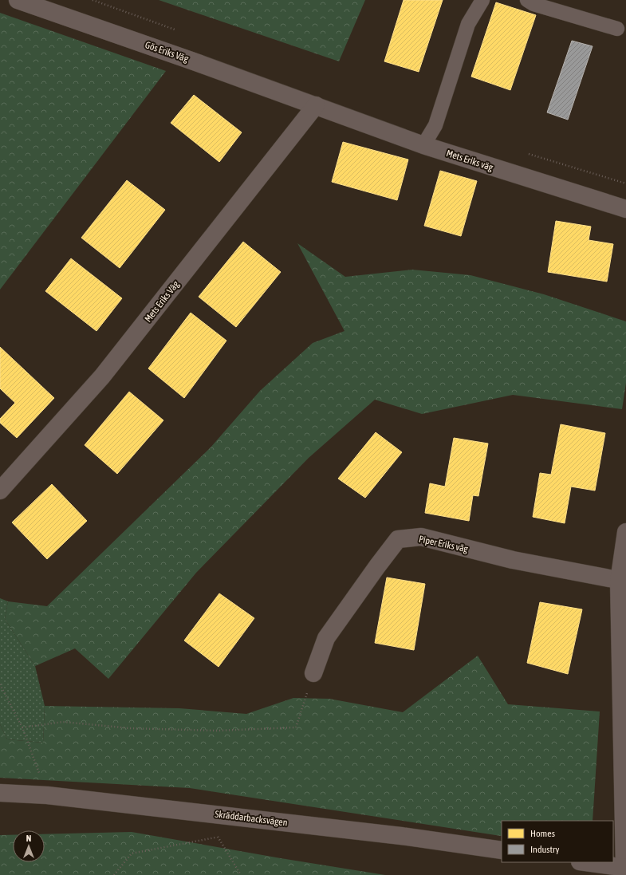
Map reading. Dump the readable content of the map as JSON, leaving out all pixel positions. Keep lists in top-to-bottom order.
{
  "streets": {
    "street": [
      "Gös Eriks Väg",
      "Mets Eriks väg",
      "Mets Eriks Väg",
      "Piper Eriks väg",
      "Skräddarbacksvägen"
    ]
  },
  "crossings": [
    ["Gös Eriks Väg", "Mets Eriks väg"],
    ["Gös Eriks Väg", "Mets Eriks Väg"],
    ["Mets Eriks väg", "Mets Eriks Väg"]
  ],
  "legend": ["Homes", "Industry"],
  "north": "top"
}
